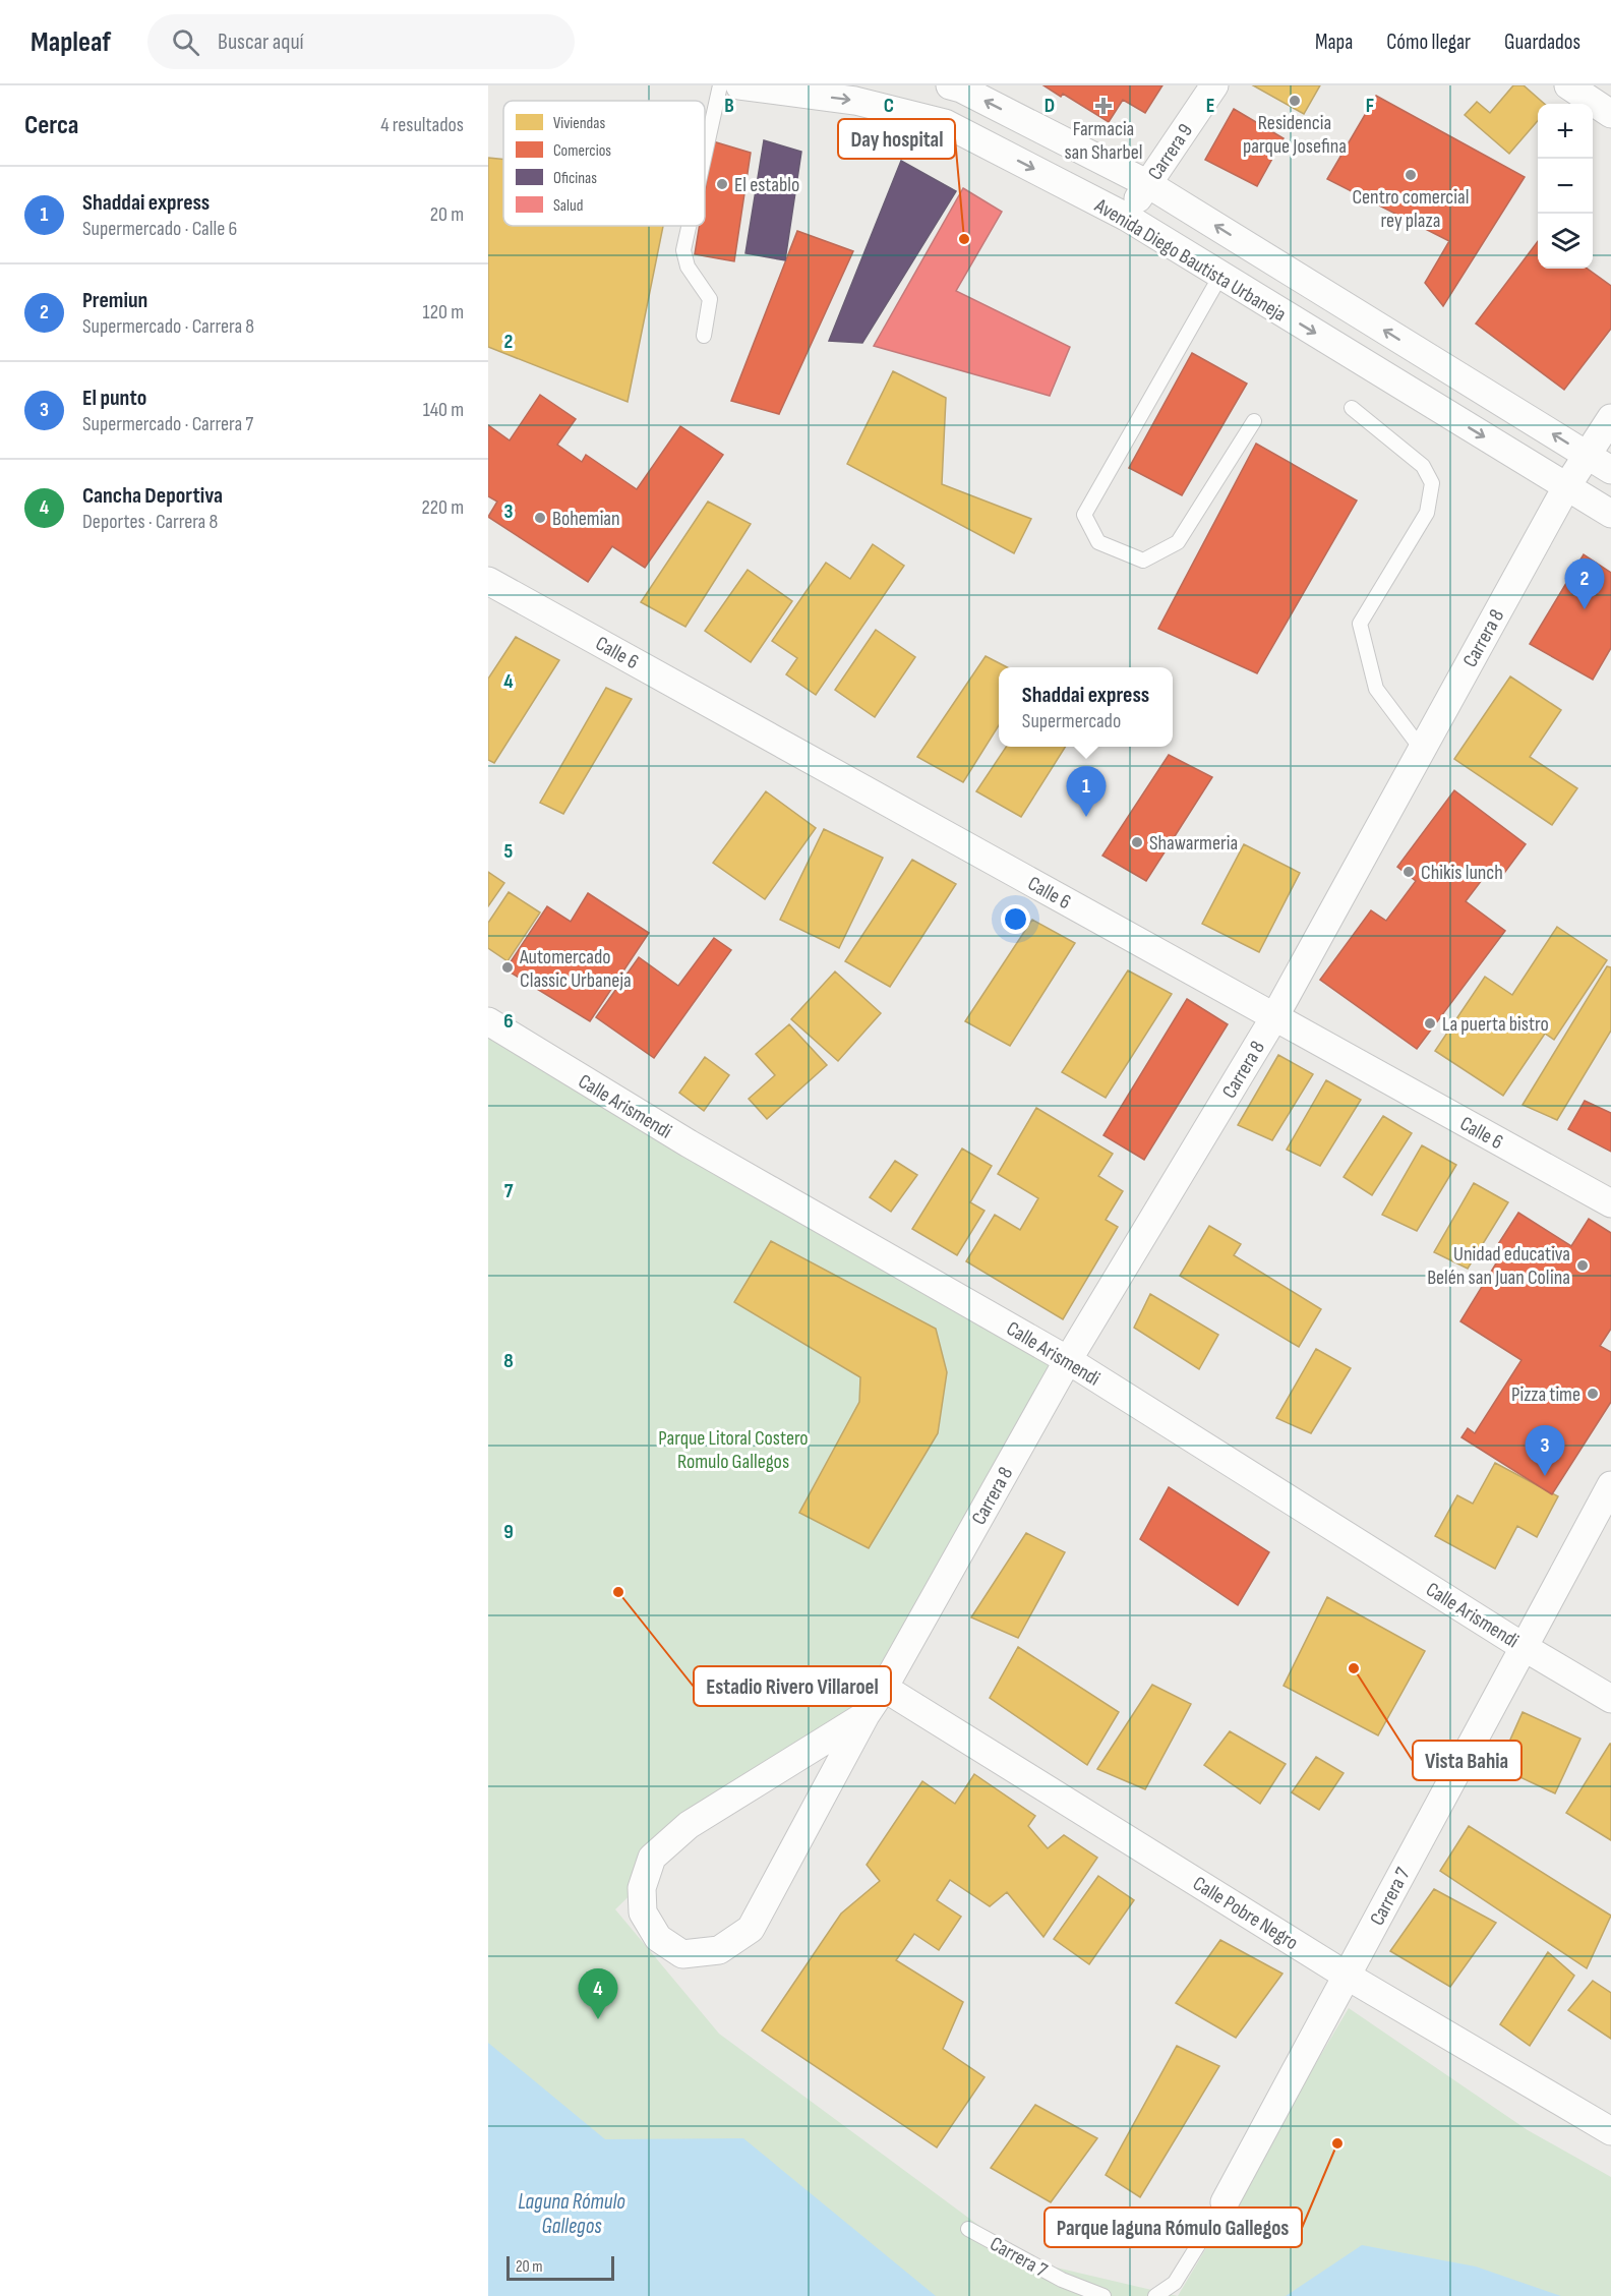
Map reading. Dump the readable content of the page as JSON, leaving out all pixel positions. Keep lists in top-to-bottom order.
{
  "streets": {
    "street": [
      "Carrera 9",
      "Avenida Diego Bautista Urbaneja",
      "Carrera 8",
      "Calle 6",
      "Calle Arismendi",
      "Carrera 7",
      "Calle Pobre Negro"
    ]
  },
  "crossings": [
    ["Carrera 9", "Avenida Diego Bautista Urbaneja"],
    ["Avenida Diego Bautista Urbaneja", "Carrera 8"],
    ["Carrera 8", "Calle 6"],
    ["Carrera 8", "Calle Arismendi"],
    ["Carrera 8", "Calle Pobre Negro"],
    ["Calle Arismendi", "Carrera 7"],
    ["Carrera 7", "Calle Pobre Negro"]
  ],
  "water": ["Laguna Rómulo Gallegos"],
  "parks": ["Parque Litoral Costero Romulo Gallegos"],
  "places": {
    "other": [
      "Residencia parque Josefina",
      "Centro comercial rey plaza",
      "El establo",
      "Day hospital",
      "Bohemian",
      "Shawarmeria",
      "Chikis lunch",
      "Automercado Classic Urbaneja",
      "La puerta bistro",
      "Unidad educativa Belén san Juan Colina",
      "Pizza time",
      "Estadio Rivero Villaroel",
      "Vista Bahia",
      "Parque laguna Rómulo Gallegos"
    ],
    "health": ["Farmacia san Sharbel"]
  },
  "legend": [
    "Viviendas",
    "Comercios",
    "Oficinas",
    "Salud"
  ],
  "scale_bar": "20 m",
  "page": {
    "header": "Mapleaf",
    "search": "Buscar aquí",
    "nav": ["Mapa", "Cómo llegar", "Guardados"],
    "heading": ["Cerca", "4 resultados"],
    "map_buttons": ["+", "−"],
    "list": [
      {
        "mark": "1",
        "name": "Shaddai express",
        "note": "Supermercado · Calle 6",
        "value": "20 m"
      },
      {
        "mark": "2",
        "name": "Premiun",
        "note": "Supermercado · Carrera 8",
        "value": "120 m"
      },
      {
        "mark": "3",
        "name": "El punto",
        "note": "Supermercado · Carrera 7",
        "value": "140 m"
      },
      {
        "mark": "4",
        "name": "Cancha Deportiva",
        "note": "Deportes · Carrera 8",
        "value": "220 m"
      }
    ],
    "pins": [
      "2",
      "1",
      "3",
      "4"
    ],
    "popup": ["Shaddai express", "Supermercado"],
    "scale": "20 m"
  },
  "grid": {
    "columns": [
      "B",
      "C",
      "D",
      "E",
      "F"
    ],
    "rows": [
      "2",
      "3",
      "4",
      "5",
      "6",
      "7",
      "8",
      "9"
    ]
  }
}
